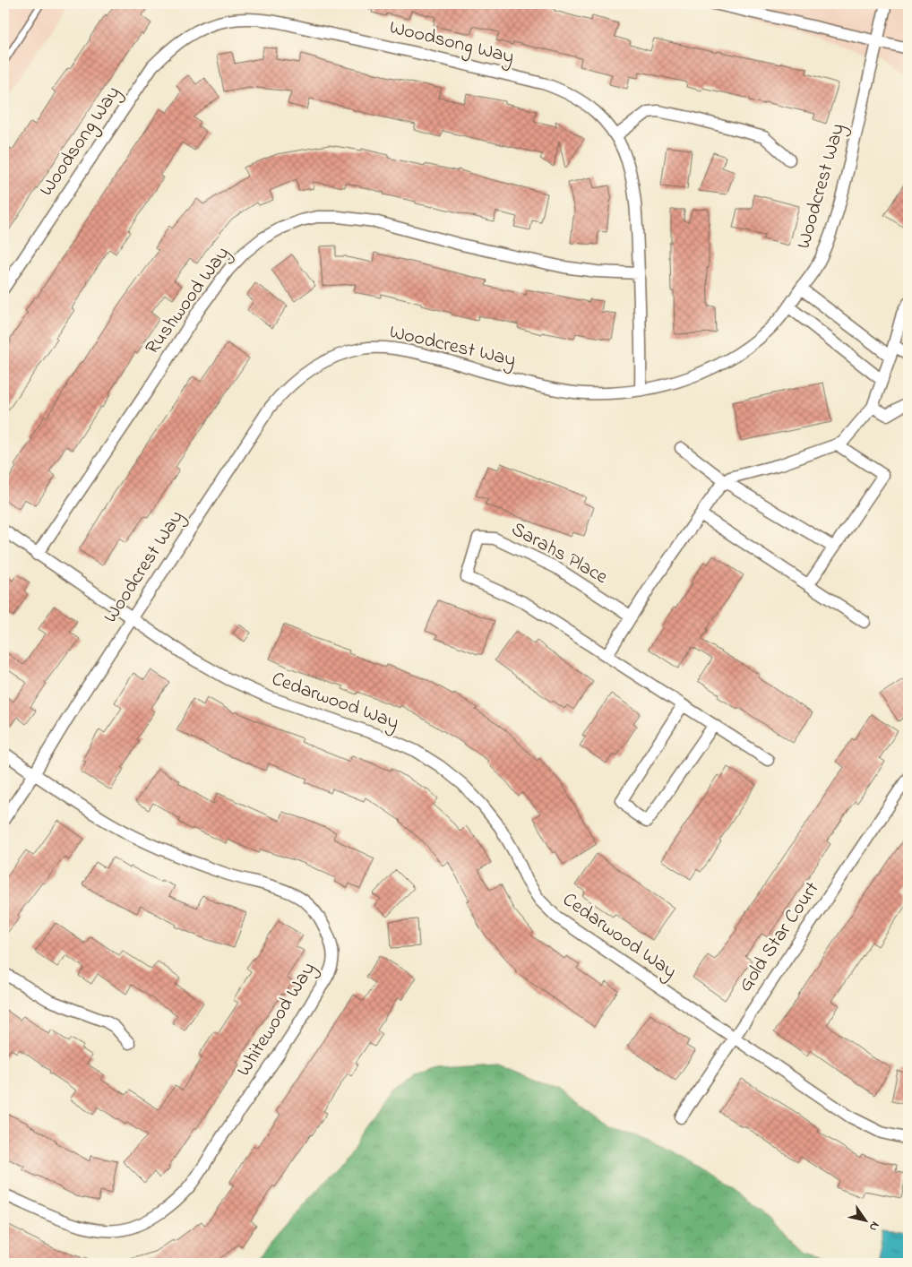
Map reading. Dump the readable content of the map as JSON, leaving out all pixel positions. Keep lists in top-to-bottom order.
{
  "streets": {
    "street": [
      "Woodsong Way",
      "Woodcrest Way",
      "Rushwood Way",
      "Sarahs Place",
      "Cedarwood Way",
      "Gold Star Court",
      "Whitewood Way"
    ]
  },
  "crossings": [
    ["Woodsong Way", "Woodcrest Way"],
    ["Woodsong Way", "Rushwood Way"],
    ["Woodcrest Way", "Cedarwood Way"],
    ["Woodcrest Way", "Whitewood Way"],
    ["Cedarwood Way", "Gold Star Court"]
  ],
  "north": "bottom right"
}
